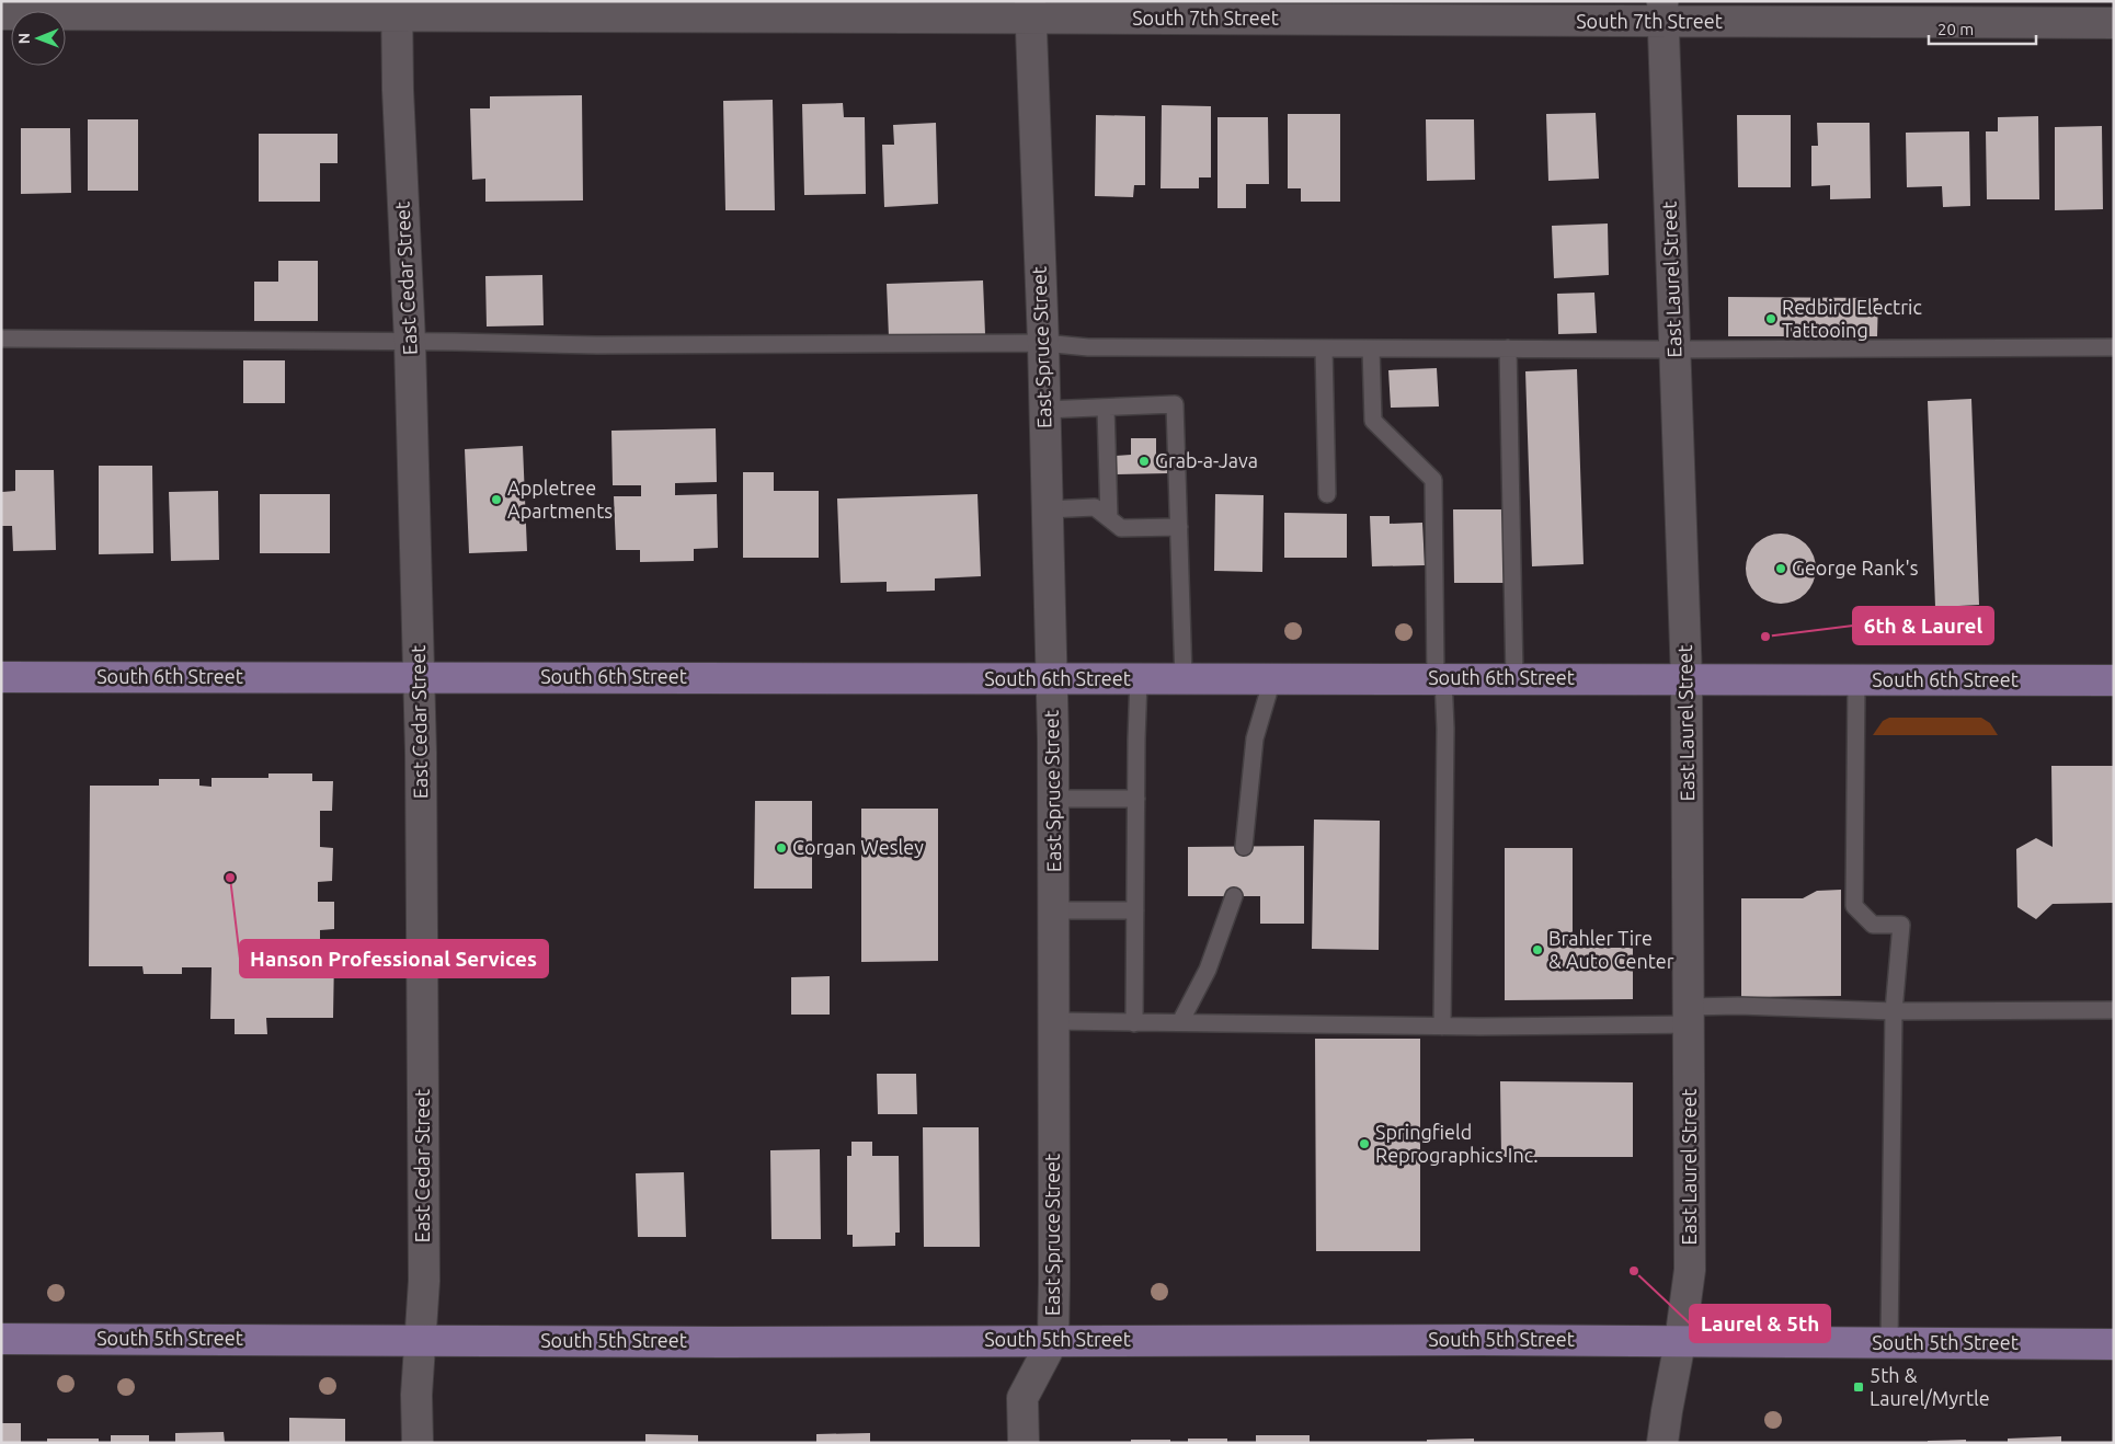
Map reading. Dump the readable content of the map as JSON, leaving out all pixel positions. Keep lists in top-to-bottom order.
{
  "streets": {
    "main road": ["South 6th Street", "South 5th Street"],
    "street": [
      "South 7th Street",
      "East Cedar Street",
      "East Laurel Street",
      "East Spruce Street"
    ]
  },
  "crossings": [
    ["South 7th Street", "East Cedar Street"],
    ["South 7th Street", "East Laurel Street"],
    ["South 7th Street", "East Spruce Street"],
    ["East Cedar Street", "South 6th Street"],
    ["East Cedar Street", "South 5th Street"],
    ["East Laurel Street", "South 6th Street"],
    ["East Laurel Street", "South 5th Street"],
    ["East Spruce Street", "South 6th Street"],
    ["East Spruce Street", "South 5th Street"]
  ],
  "places": {
    "other": [
      "Redbird Electric Tattooing",
      "Grab-a-Java",
      "Appletree Apartments",
      "George Rank's",
      "6th & Laurel",
      "Corgan Wesley",
      "Hanson Professional Services",
      "Brahler Tire & Auto Center",
      "Springfield Reprographics Inc.",
      "Laurel & 5th"
    ],
    "transit": ["5th & Laurel/Myrtle"]
  },
  "scale_bar": "20 m",
  "north": "left"
}
